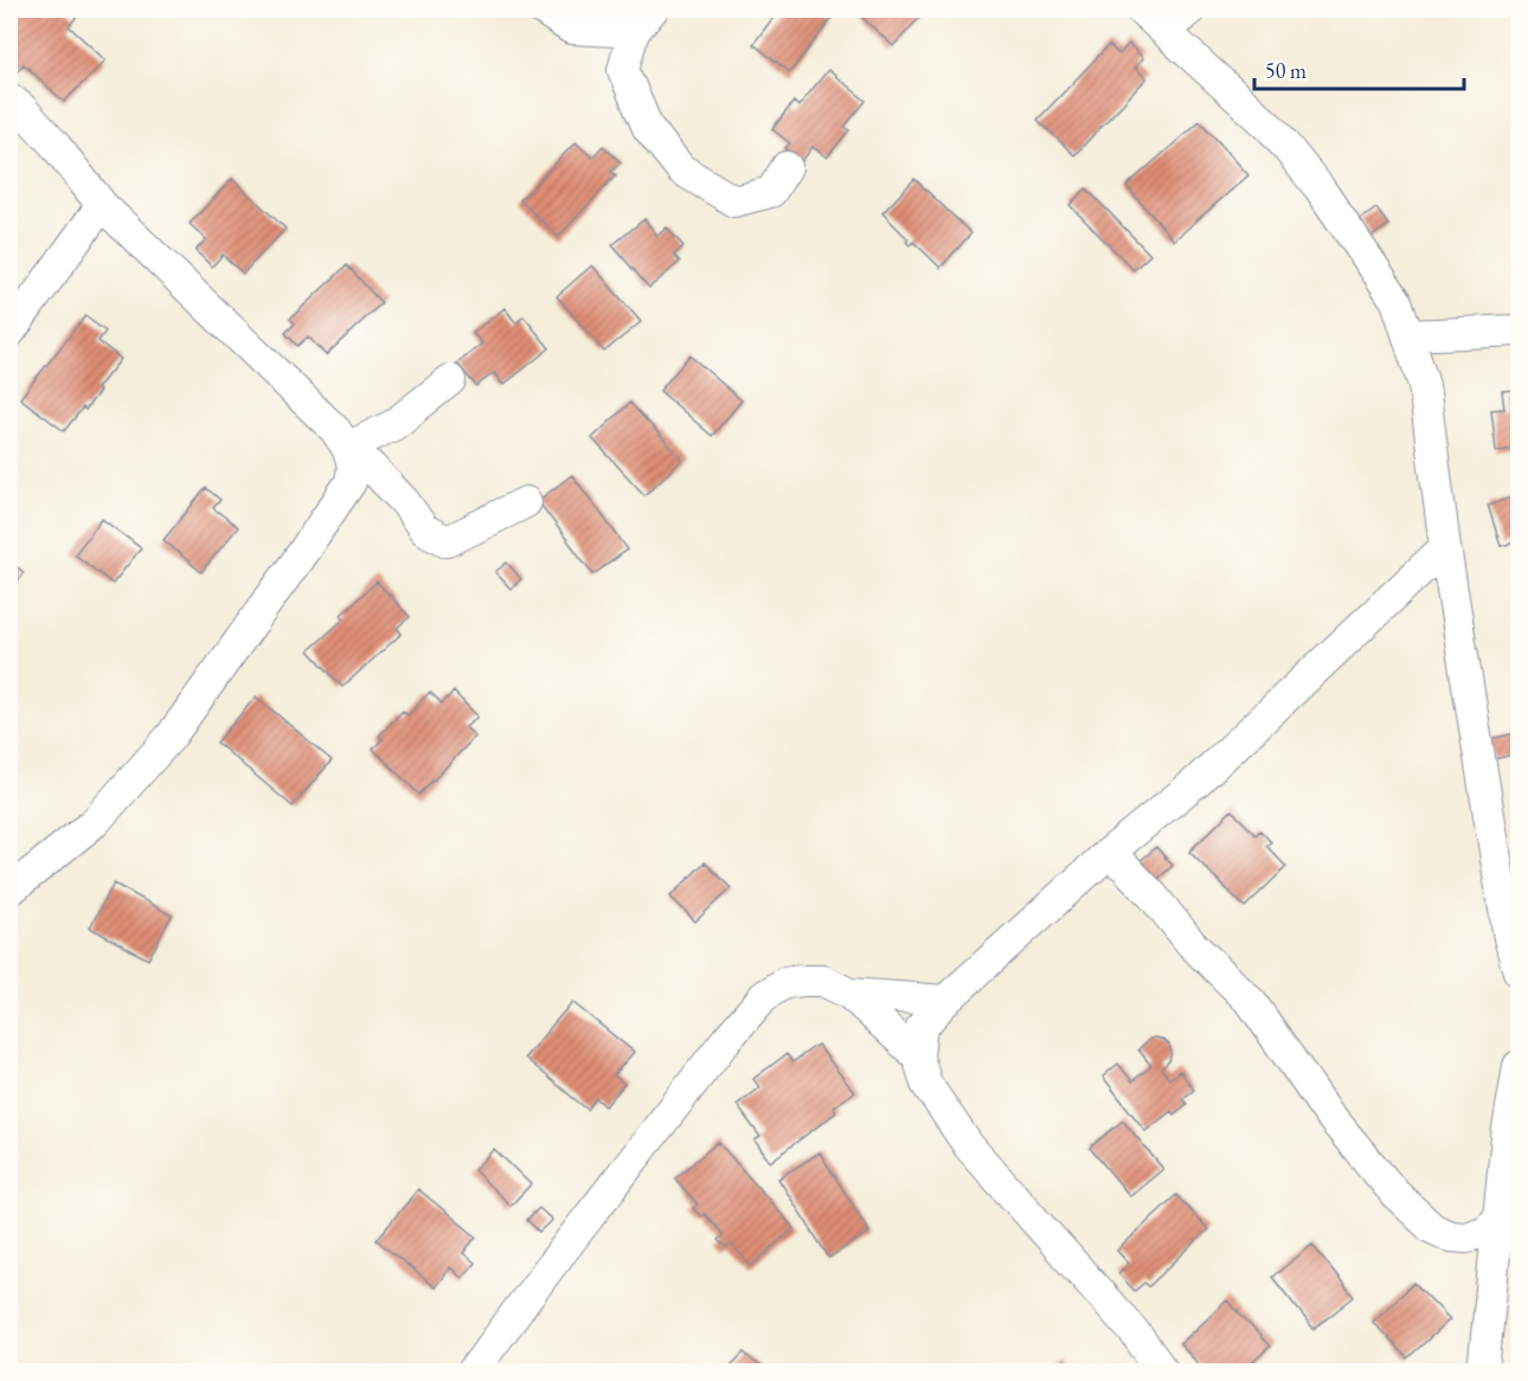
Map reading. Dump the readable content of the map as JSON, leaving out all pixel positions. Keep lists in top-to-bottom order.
{
  "scale_bar": "50 m"
}
